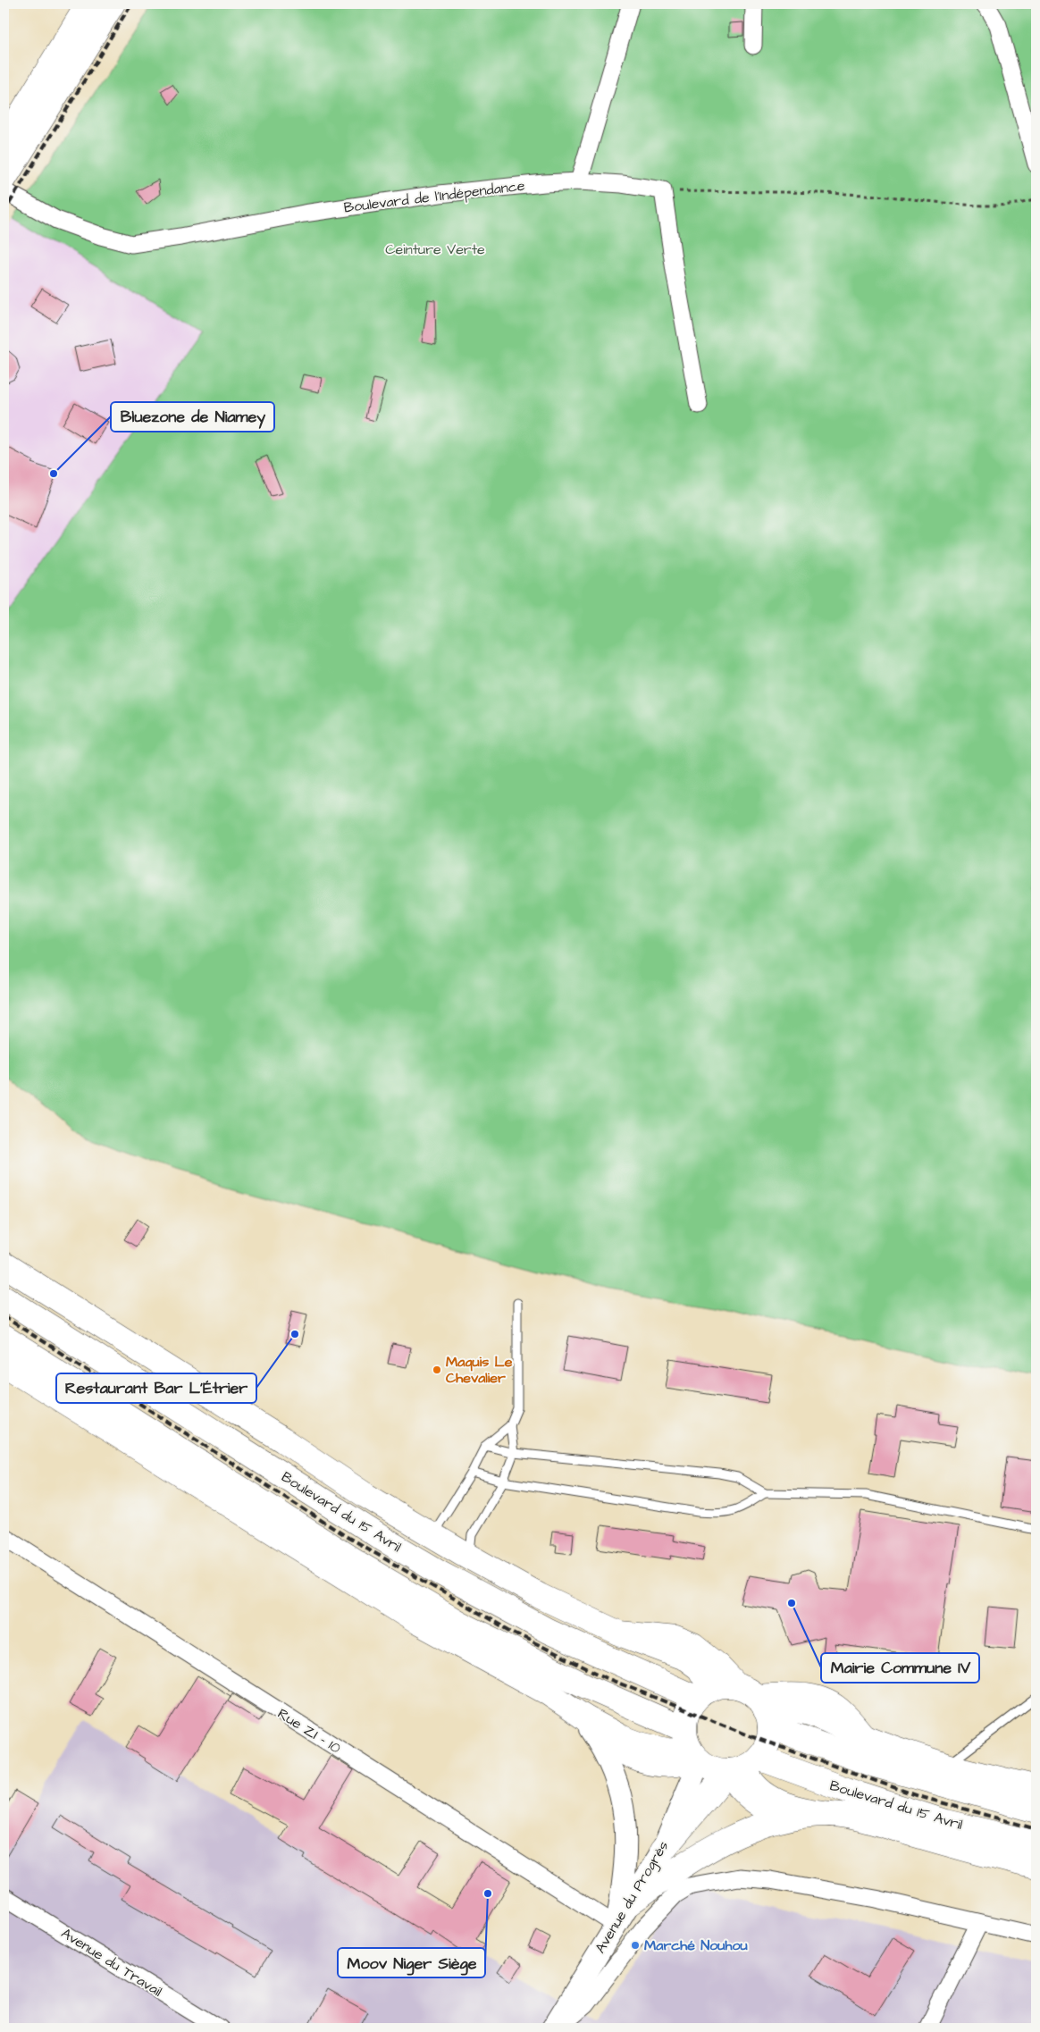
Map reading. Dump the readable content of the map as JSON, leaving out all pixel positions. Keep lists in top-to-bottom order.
{
  "streets": {
    "main road": ["Boulevard du 15 Avril"],
    "street": [
      "Boulevard de l'Indépendance",
      "Rue ZI - 10",
      "Avenue du Progrès",
      "Avenue du Travail"
    ]
  },
  "crossings": [
    ["Boulevard du 15 Avril", "Avenue du Progrès"],
    ["Rue ZI - 10", "Avenue du Progrès"]
  ],
  "parks": ["Ceinture Verte"],
  "places": [
    "Bluezone de Niamey",
    "Restaurant Bar L’Étrier",
    "Maquis Le Chevalier",
    "Mairie Commune IV",
    "Moov Niger Siège",
    "Marché Nouhou"
  ]
}
